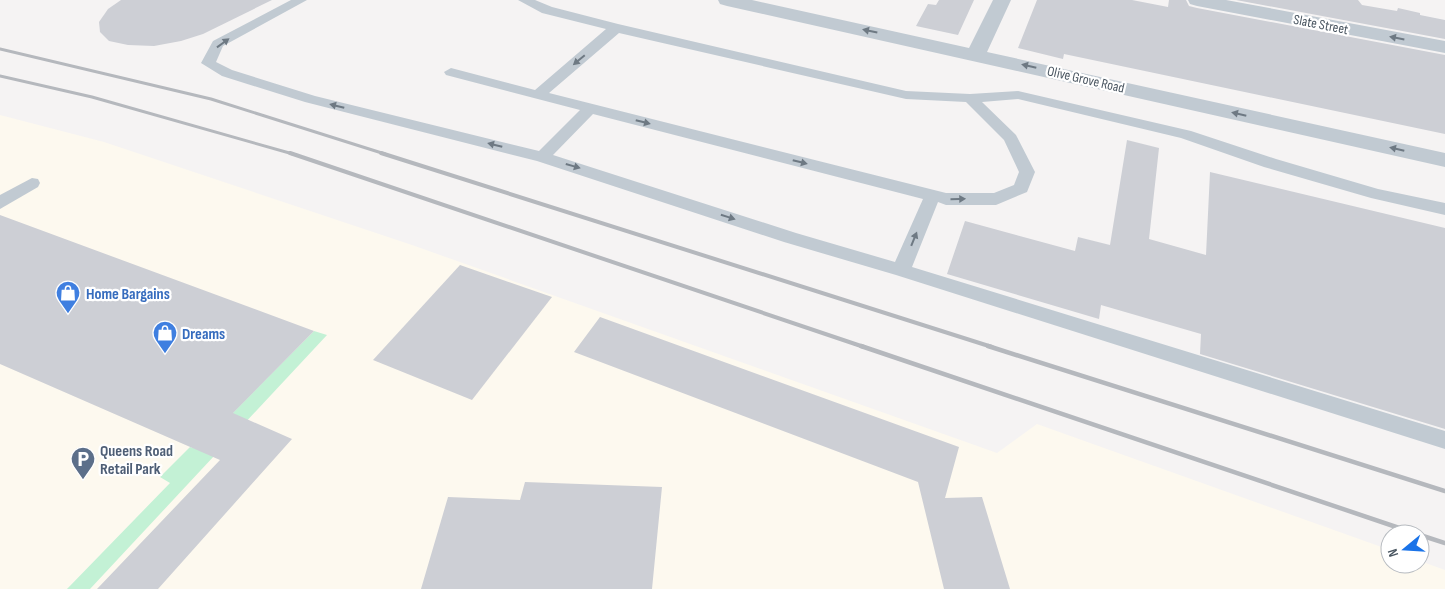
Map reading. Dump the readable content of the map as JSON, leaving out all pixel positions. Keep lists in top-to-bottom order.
{
  "streets": {
    "street": ["Slate Street", "Olive Grove Road"]
  },
  "one_way": ["Slate Street", "Olive Grove Road"],
  "places": {
    "shop": ["Home Bargains", "Dreams"],
    "parking": ["Queens Road Retail Park"]
  },
  "north": "left"
}
